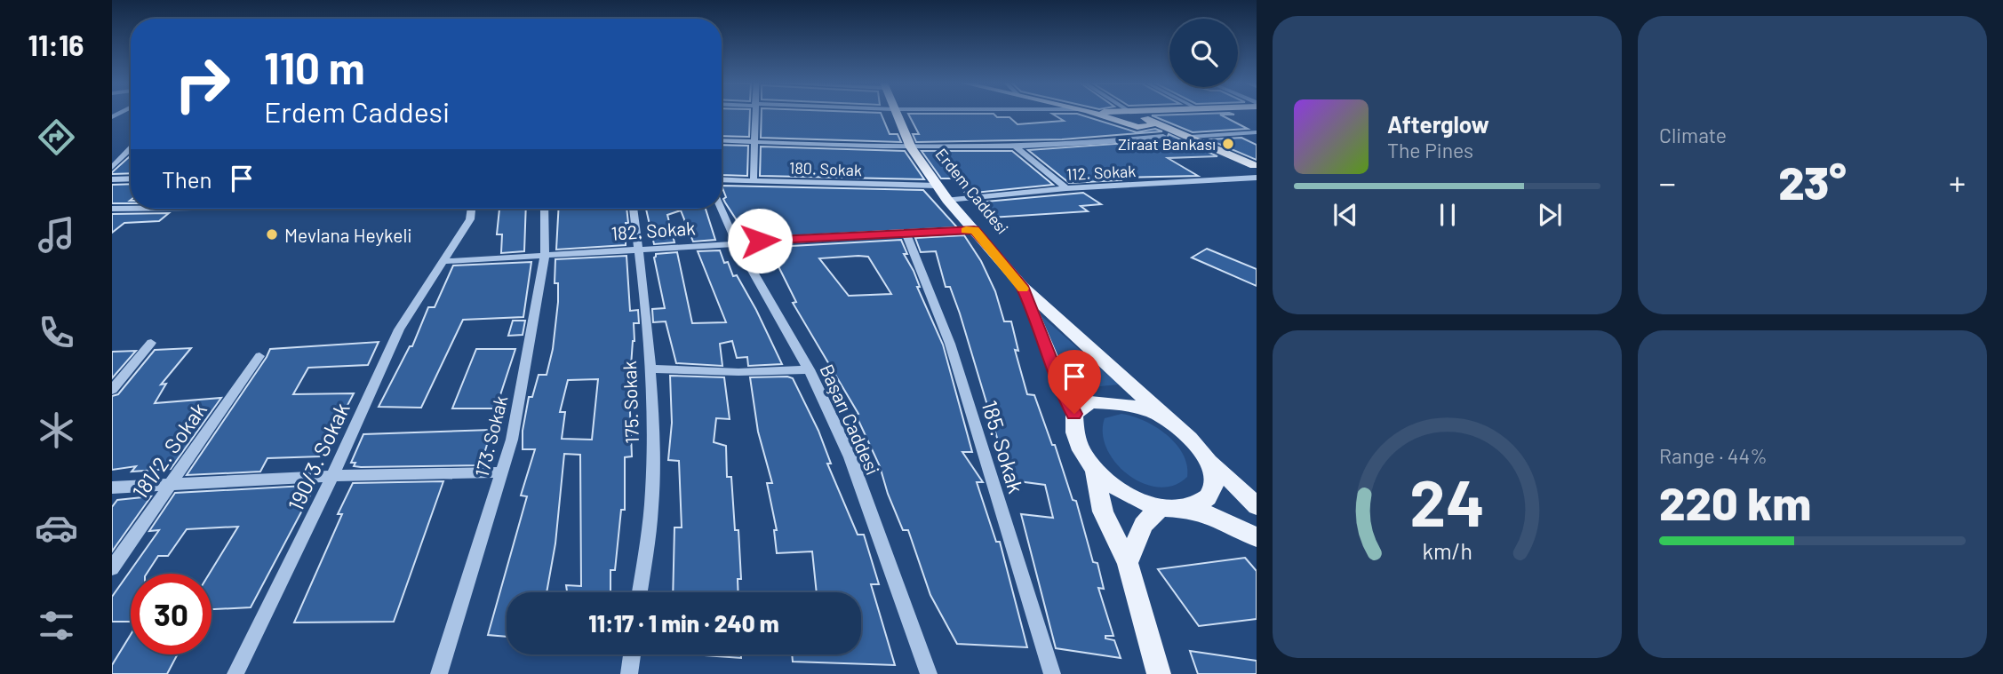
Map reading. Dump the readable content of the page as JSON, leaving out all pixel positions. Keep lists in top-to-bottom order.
{
  "streets": {
    "main road": ["Erdem Caddesi"],
    "street": [
      "180. Sokak",
      "112. Sokak",
      "182. Sokak",
      "175. Sokak",
      "Başarı Caddesi",
      "173. Sokak",
      "185. Sokak",
      "181/2. Sokak",
      "190/3. Sokak"
    ]
  },
  "crossings": [
    ["180. Sokak", "Erdem Caddesi"],
    ["112. Sokak", "Erdem Caddesi"],
    ["Erdem Caddesi", "182. Sokak"],
    ["182. Sokak", "175. Sokak"],
    ["182. Sokak", "Başarı Caddesi"],
    ["182. Sokak", "173. Sokak"],
    ["182. Sokak", "185. Sokak"],
    ["182. Sokak", "190/3. Sokak"]
  ],
  "places": ["Ziraat Bankası", "Mevlana Heykeli"],
  "page": {
    "tabs": "11:16",
    "tile": [
      "Climate",
      ["Range · 44%", "220 km"]
    ],
    "turn": ["110 m", "Erdem Caddesi"],
    "song": ["Afterglow", "The Pines"],
    "then": "Then",
    "heat": ["−", "23°", "+"],
    "limit": "30",
    "trip": "11:17 · 1 min · 240 m",
    "gauge": ["24", "km/h"]
  }
}
